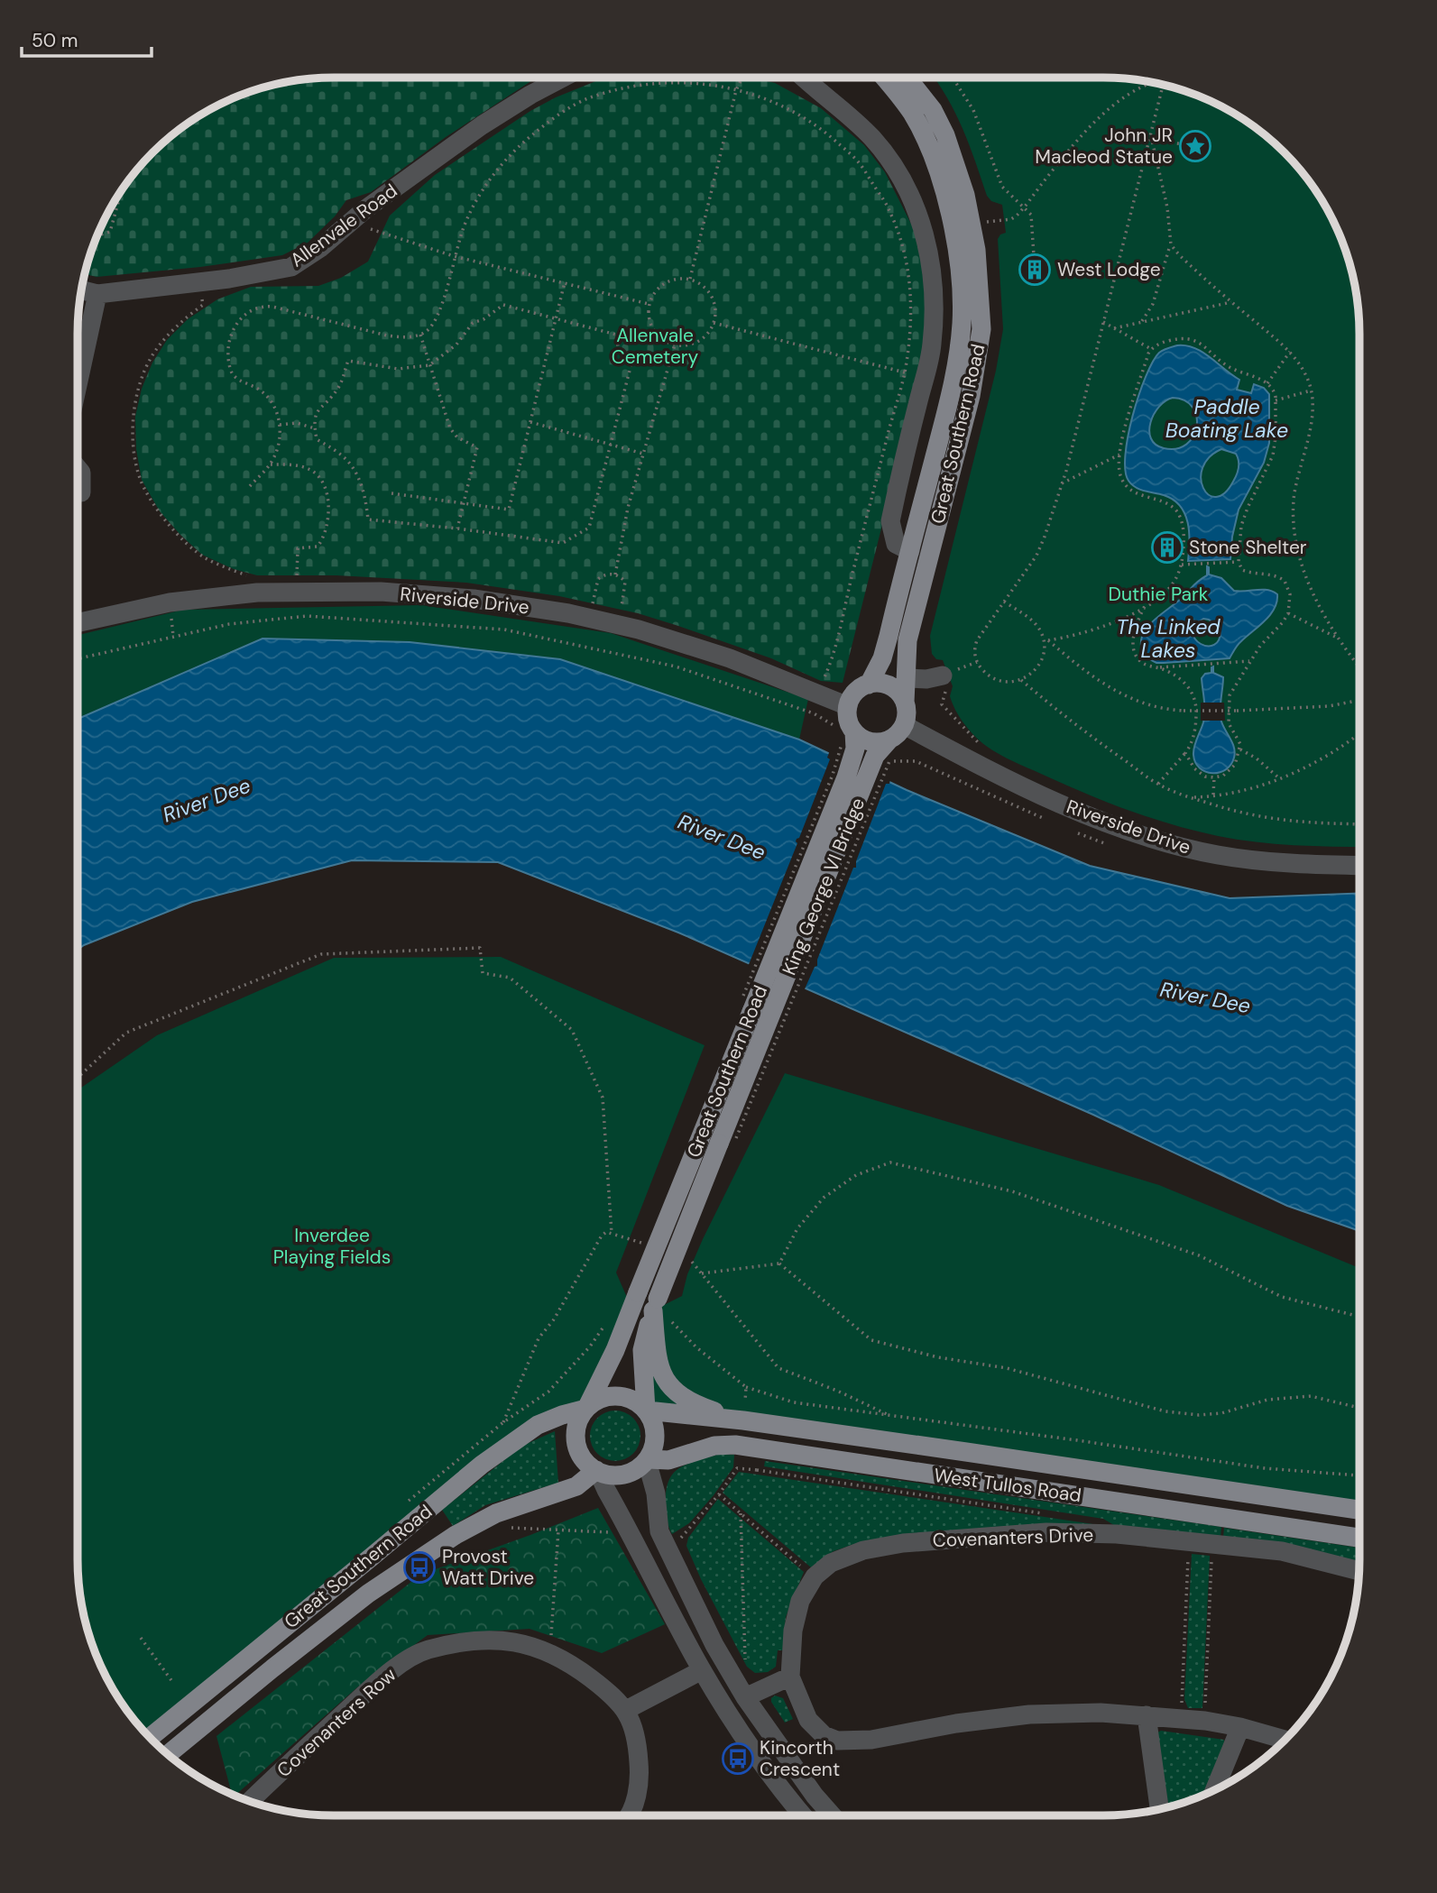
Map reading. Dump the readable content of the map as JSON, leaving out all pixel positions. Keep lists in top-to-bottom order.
{
  "streets": {
    "main road": ["Great Southern Road", "West Tullos Road"],
    "street": [
      "Allenvale Road",
      "Riverside Drive",
      "Covenanters Drive",
      "Covenanters Row"
    ],
    "path": ["King George VI Bridge"]
  },
  "crossings": [
    ["Great Southern Road", "Riverside Drive"],
    ["Great Southern Road", "King George VI Bridge"],
    ["Great Southern Road", "West Tullos Road"]
  ],
  "water": ["Paddle Boating Lake", "The Linked Lakes", "River Dee"],
  "parks": ["Allenvale Cemetery", "Duthie Park", "Inverdee Playing Fields"],
  "places": {
    "place": ["John JR Macleod Statue"],
    "building": ["West Lodge", "Stone Shelter"],
    "bus stop": ["Provost Watt Drive", "Kincorth Crescent"]
  },
  "scale_bar": "50 m"
}
